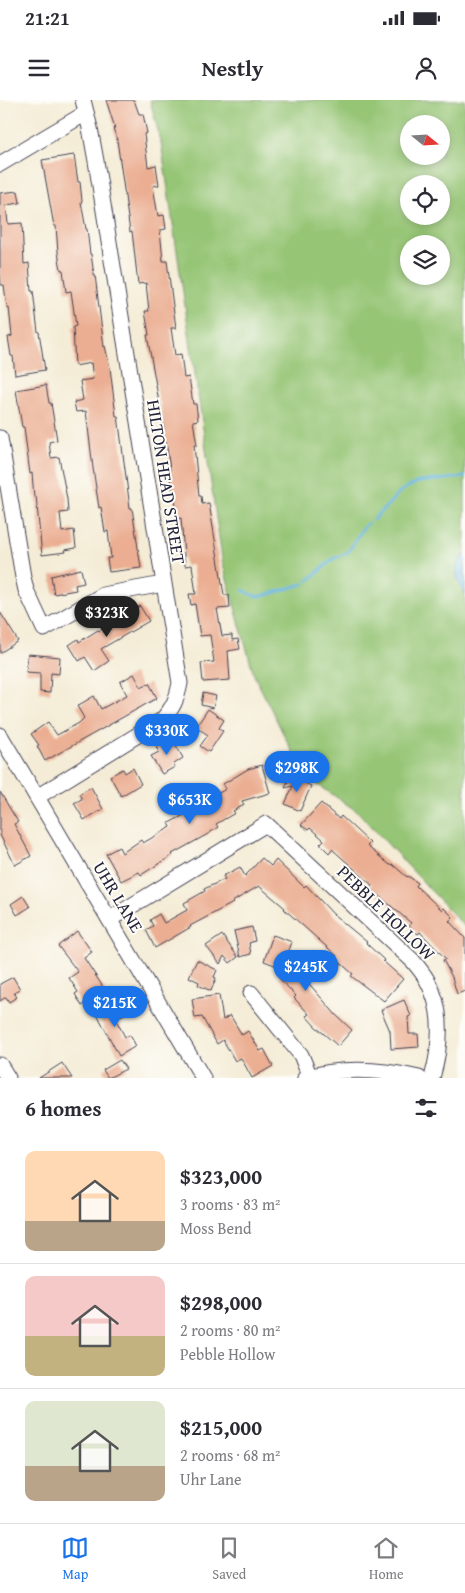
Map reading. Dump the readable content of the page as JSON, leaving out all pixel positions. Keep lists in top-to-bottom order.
{
  "streets": {
    "street": ["HILTON HEAD STREET", "UHR LANE", "PEBBLE HOLLOW"]
  },
  "crossings": [
    ["HILTON HEAD STREET", "UHR LANE"],
    ["UHR LANE", "PEBBLE HOLLOW"]
  ],
  "north": "right",
  "page": {
    "status": "21:21",
    "header": "Nestly",
    "price": [
      "$323K",
      "$330K",
      "$298K",
      "$653K",
      "$245K",
      "$215K"
    ],
    "heading": "6 homes",
    "list": [
      {
        "name": "$323,000",
        "note": "3 rooms · 83 m² · Moss Bend"
      },
      {
        "name": "$298,000",
        "note": "2 rooms · 80 m² · Pebble Hollow"
      },
      {
        "name": "$215,000",
        "note": "2 rooms · 68 m² · Uhr Lane"
      }
    ],
    "tabs": ["Map", "Saved", "Home"]
  }
}
